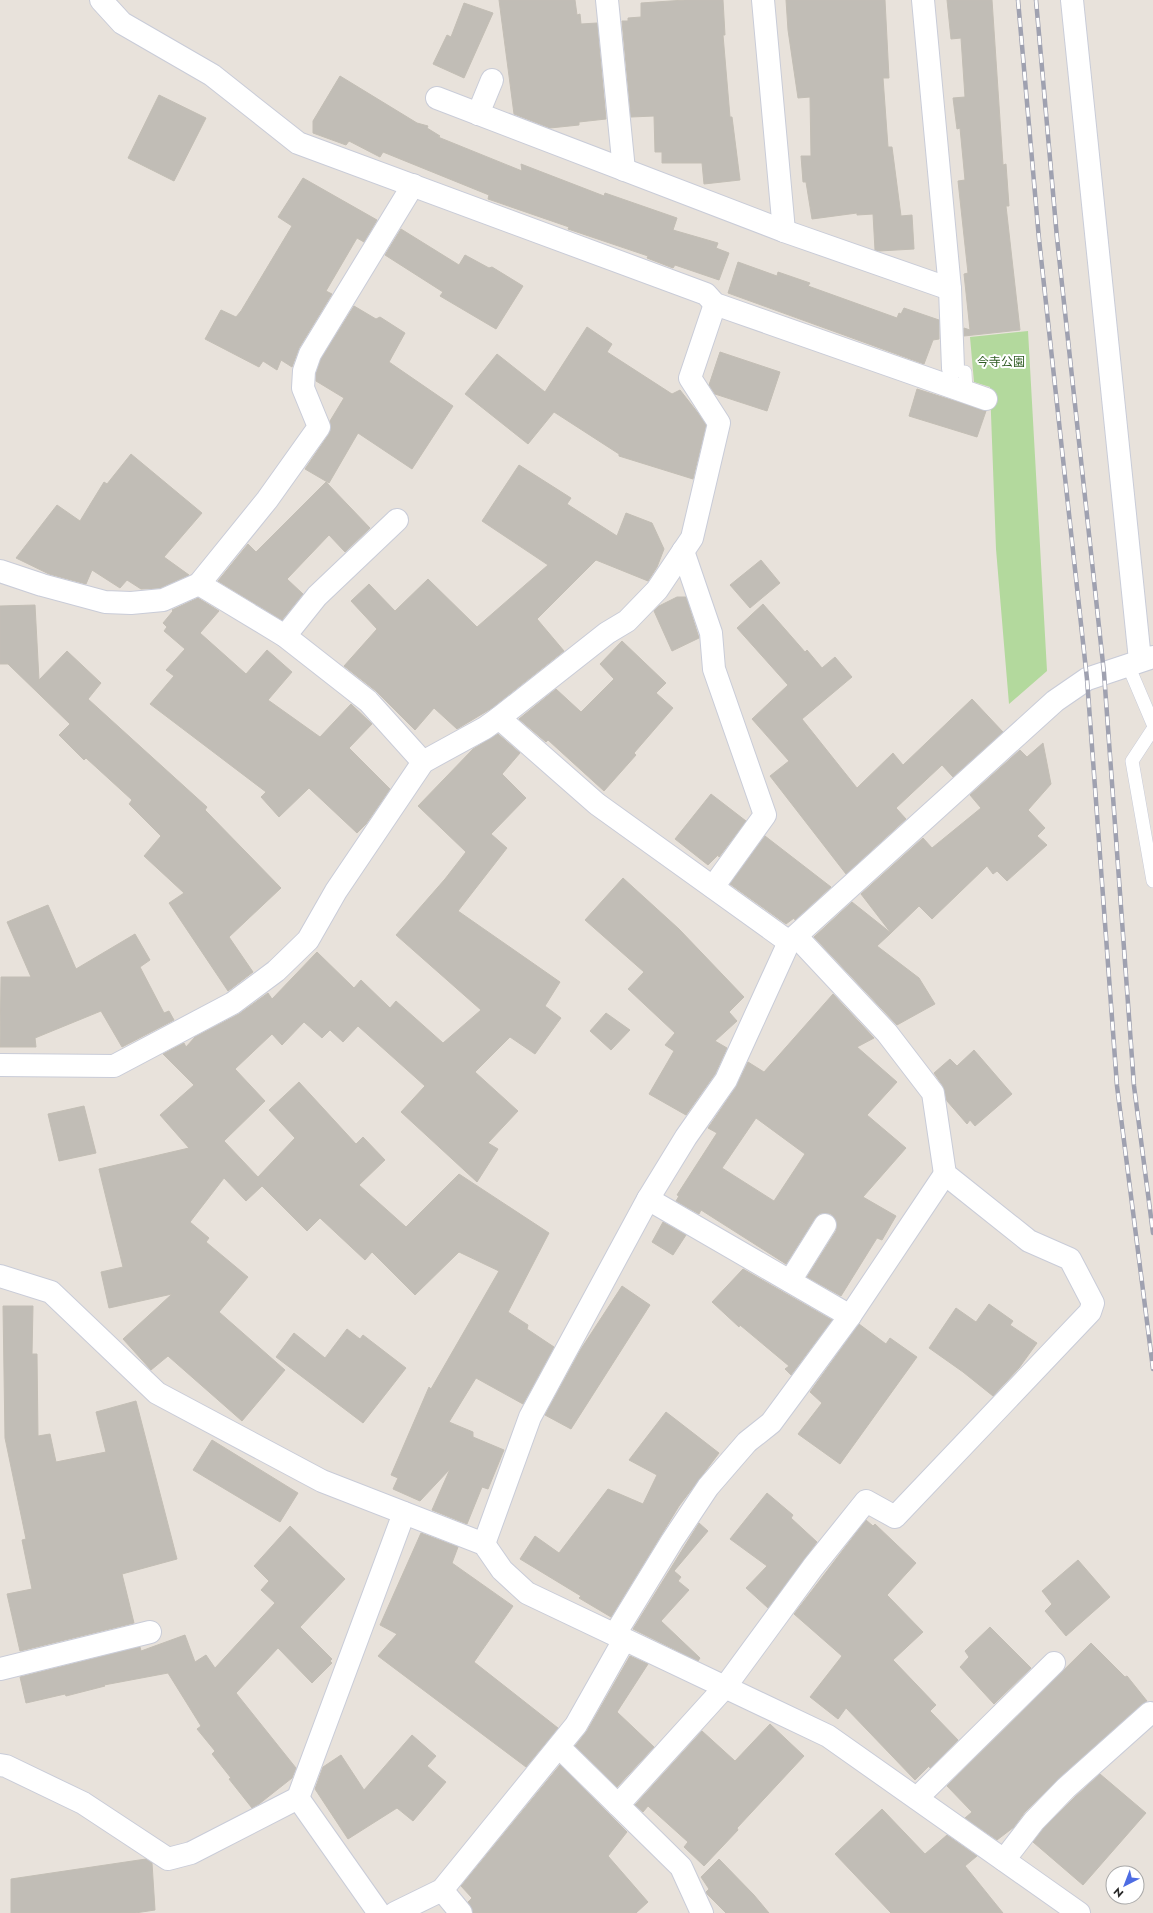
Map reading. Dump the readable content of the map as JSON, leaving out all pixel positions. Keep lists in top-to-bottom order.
{
  "parks": ["今寺公園"],
  "north": "bottom left"
}
